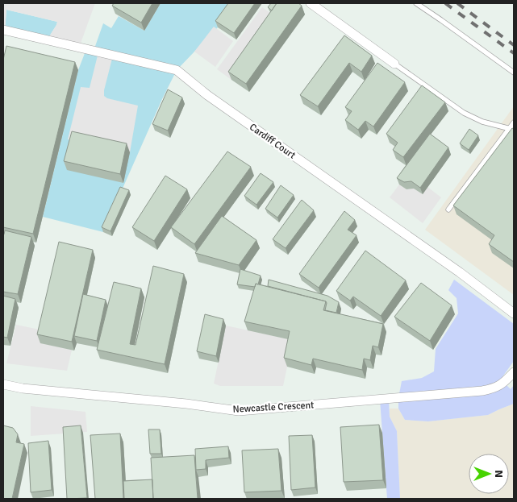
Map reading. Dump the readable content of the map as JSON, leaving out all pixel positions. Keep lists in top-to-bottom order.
{
  "streets": {
    "street": ["Cardiff Court", "Newcastle Crescent"]
  },
  "north": "right"
}
